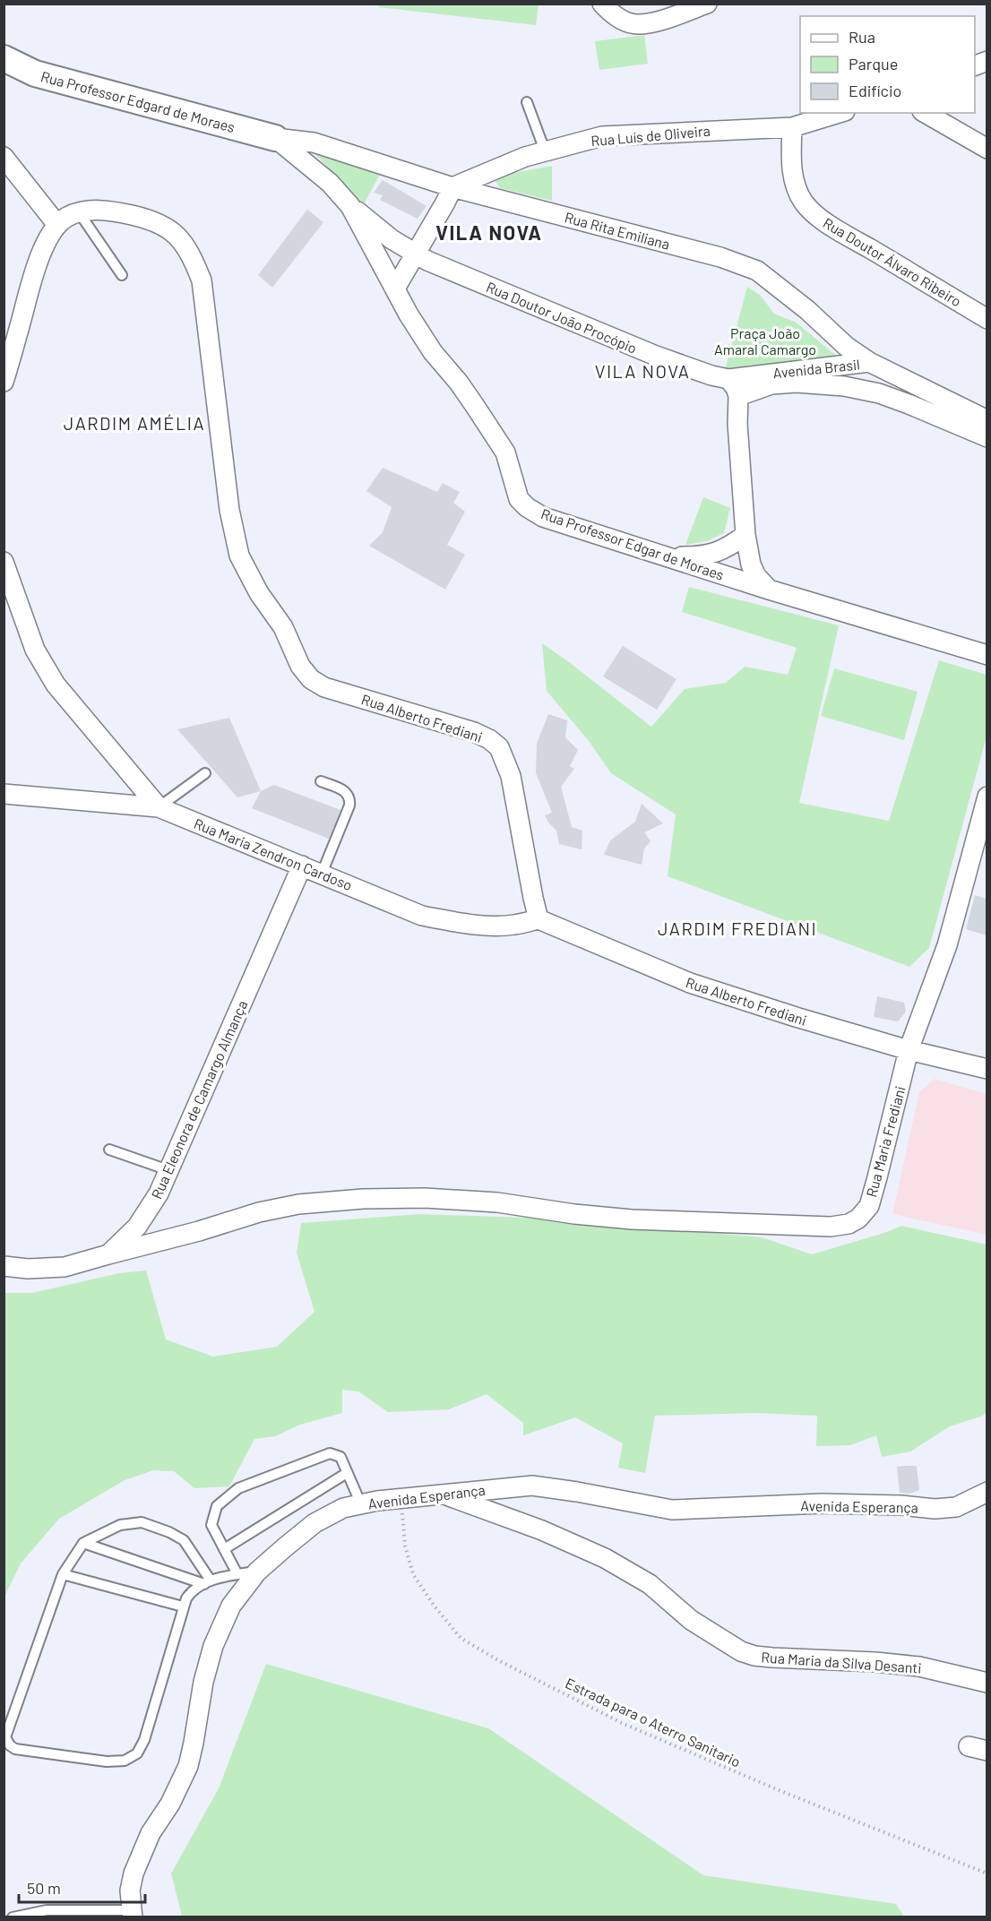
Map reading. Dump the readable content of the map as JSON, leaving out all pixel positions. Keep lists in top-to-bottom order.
{
  "streets": {
    "street": [
      "Rua Professor Edgard de Moraes",
      "Rua Luís de Oliveira",
      "Rua Rita Emiliana",
      "Rua Doutor Álvaro Ribeiro",
      "Rua Doutor João Procópio",
      "Avenida Brasil",
      "Rua Professor Edgar de Moraes",
      "Rua Alberto Frediani",
      "Rua Maria Zendron Cardoso",
      "Rua Eleonora de Camargo Almança",
      "Rua Maria Frediani",
      "Avenida Esperança",
      "Rua Maria da Silva Desanti"
    ],
    "path": ["Estrada para o Aterro Sanitario"]
  },
  "crossings": [
    ["Rua Professor Edgard de Moraes", "Rua Rita Emiliana"],
    ["Rua Professor Edgard de Moraes", "Rua Professor Edgar de Moraes"],
    ["Rua Luís de Oliveira", "Rua Rita Emiliana"],
    ["Rua Luís de Oliveira", "Rua Doutor Álvaro Ribeiro"],
    ["Rua Rita Emiliana", "Avenida Brasil"],
    ["Rua Rita Emiliana", "Rua Professor Edgar de Moraes"],
    ["Rua Doutor João Procópio", "Avenida Brasil"],
    ["Rua Doutor João Procópio", "Rua Professor Edgar de Moraes"],
    ["Rua Alberto Frediani", "Rua Maria Zendron Cardoso"],
    ["Rua Alberto Frediani", "Rua Maria Frediani"],
    ["Rua Maria Zendron Cardoso", "Rua Eleonora de Camargo Almança"],
    ["Rua Eleonora de Camargo Almança", "Rua Maria Frediani"],
    ["Avenida Esperança", "Rua Maria da Silva Desanti"],
    ["Avenida Esperança", "Estrada para o Aterro Sanitario"]
  ],
  "districts": [
    "VILA NOVA",
    "VILA NOVA",
    "JARDIM AMÉLIA",
    "JARDIM FREDIANI"
  ],
  "parks": ["Praça João Amaral Camargo"],
  "legend": ["Rua", "Parque", "Edifício"],
  "scale_bar": "50 m"
}
